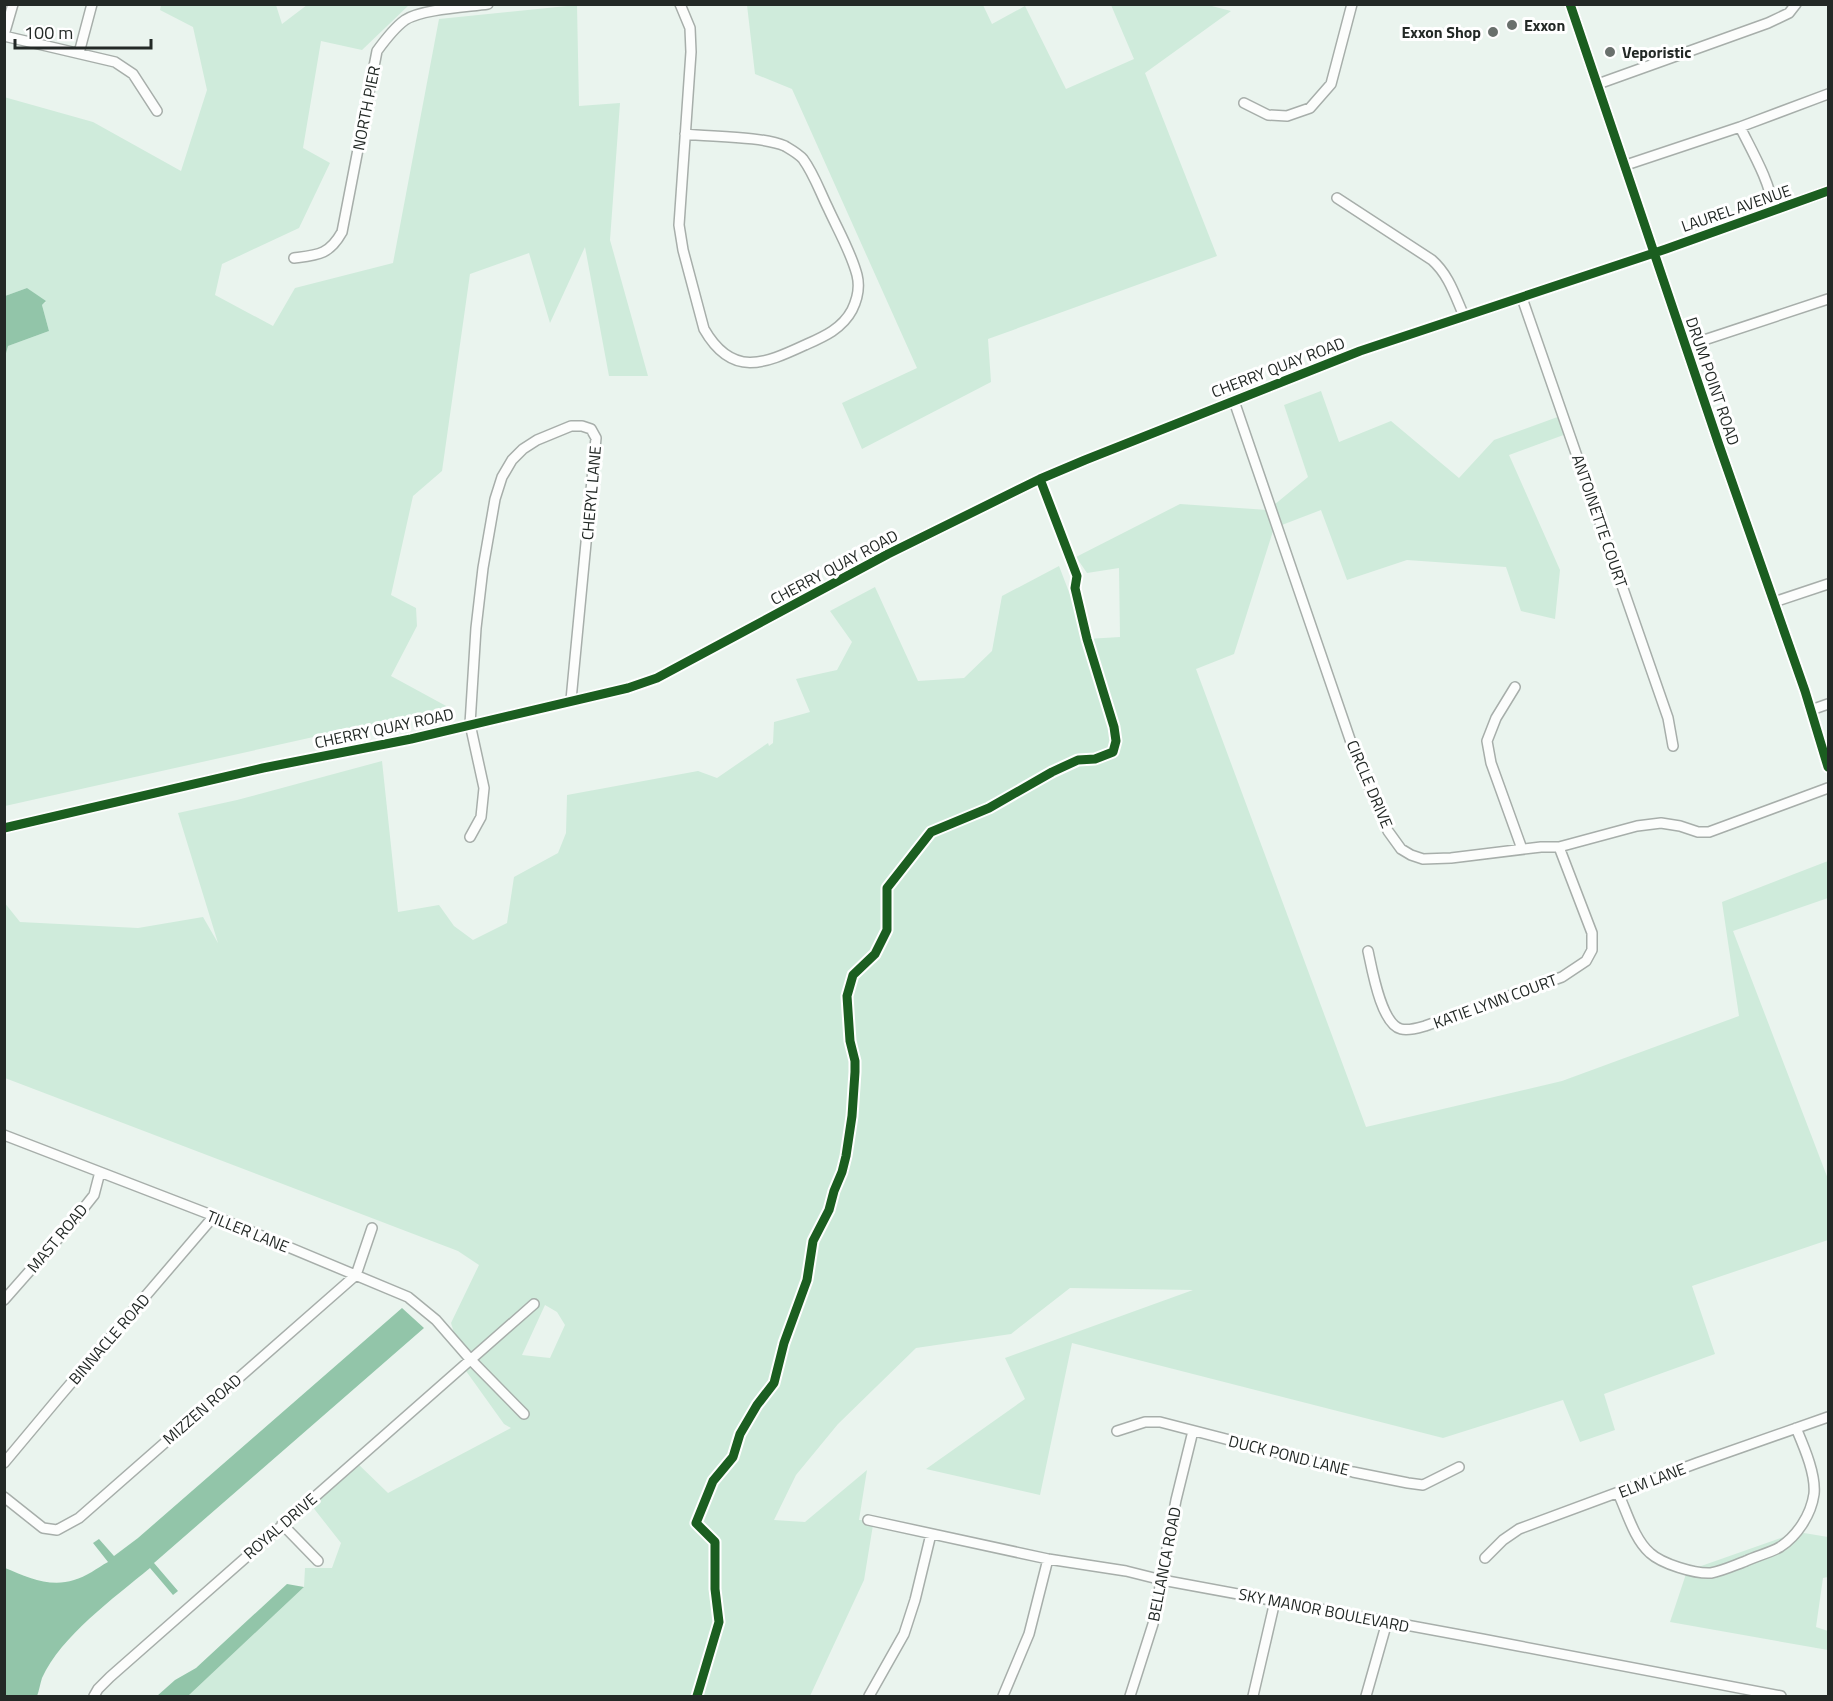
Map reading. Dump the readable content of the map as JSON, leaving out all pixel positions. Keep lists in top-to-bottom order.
{
  "streets": {
    "street": [
      "NORTH PIER",
      "LAUREL AVENUE",
      "CHERRY QUAY ROAD",
      "DRUM POINT ROAD",
      "CHERYL LANE",
      "ANTOINETTE COURT",
      "CIRCLE DRIVE",
      "KATIE LYNN COURT",
      "TILLER LANE",
      "MAST ROAD",
      "BINNACLE ROAD",
      "MIZZEN ROAD",
      "DUCK POND LANE",
      "ELM LANE",
      "ROYAL DRIVE",
      "BELLANCA ROAD",
      "SKY MANOR BOULEVARD"
    ]
  },
  "crossings": [
    ["LAUREL AVENUE", "CHERRY QUAY ROAD"],
    ["LAUREL AVENUE", "DRUM POINT ROAD"],
    ["CHERRY QUAY ROAD", "DRUM POINT ROAD"],
    ["CHERRY QUAY ROAD", "CHERYL LANE"],
    ["CHERRY QUAY ROAD", "ANTOINETTE COURT"],
    ["CHERRY QUAY ROAD", "CIRCLE DRIVE"],
    ["CIRCLE DRIVE", "KATIE LYNN COURT"],
    ["TILLER LANE", "MAST ROAD"],
    ["TILLER LANE", "BINNACLE ROAD"],
    ["TILLER LANE", "MIZZEN ROAD"],
    ["TILLER LANE", "ROYAL DRIVE"],
    ["DUCK POND LANE", "BELLANCA ROAD"],
    ["BELLANCA ROAD", "SKY MANOR BOULEVARD"]
  ],
  "places": ["Exxon", "Exxon Shop", "Veporistic"],
  "scale_bar": "100 m"
}
